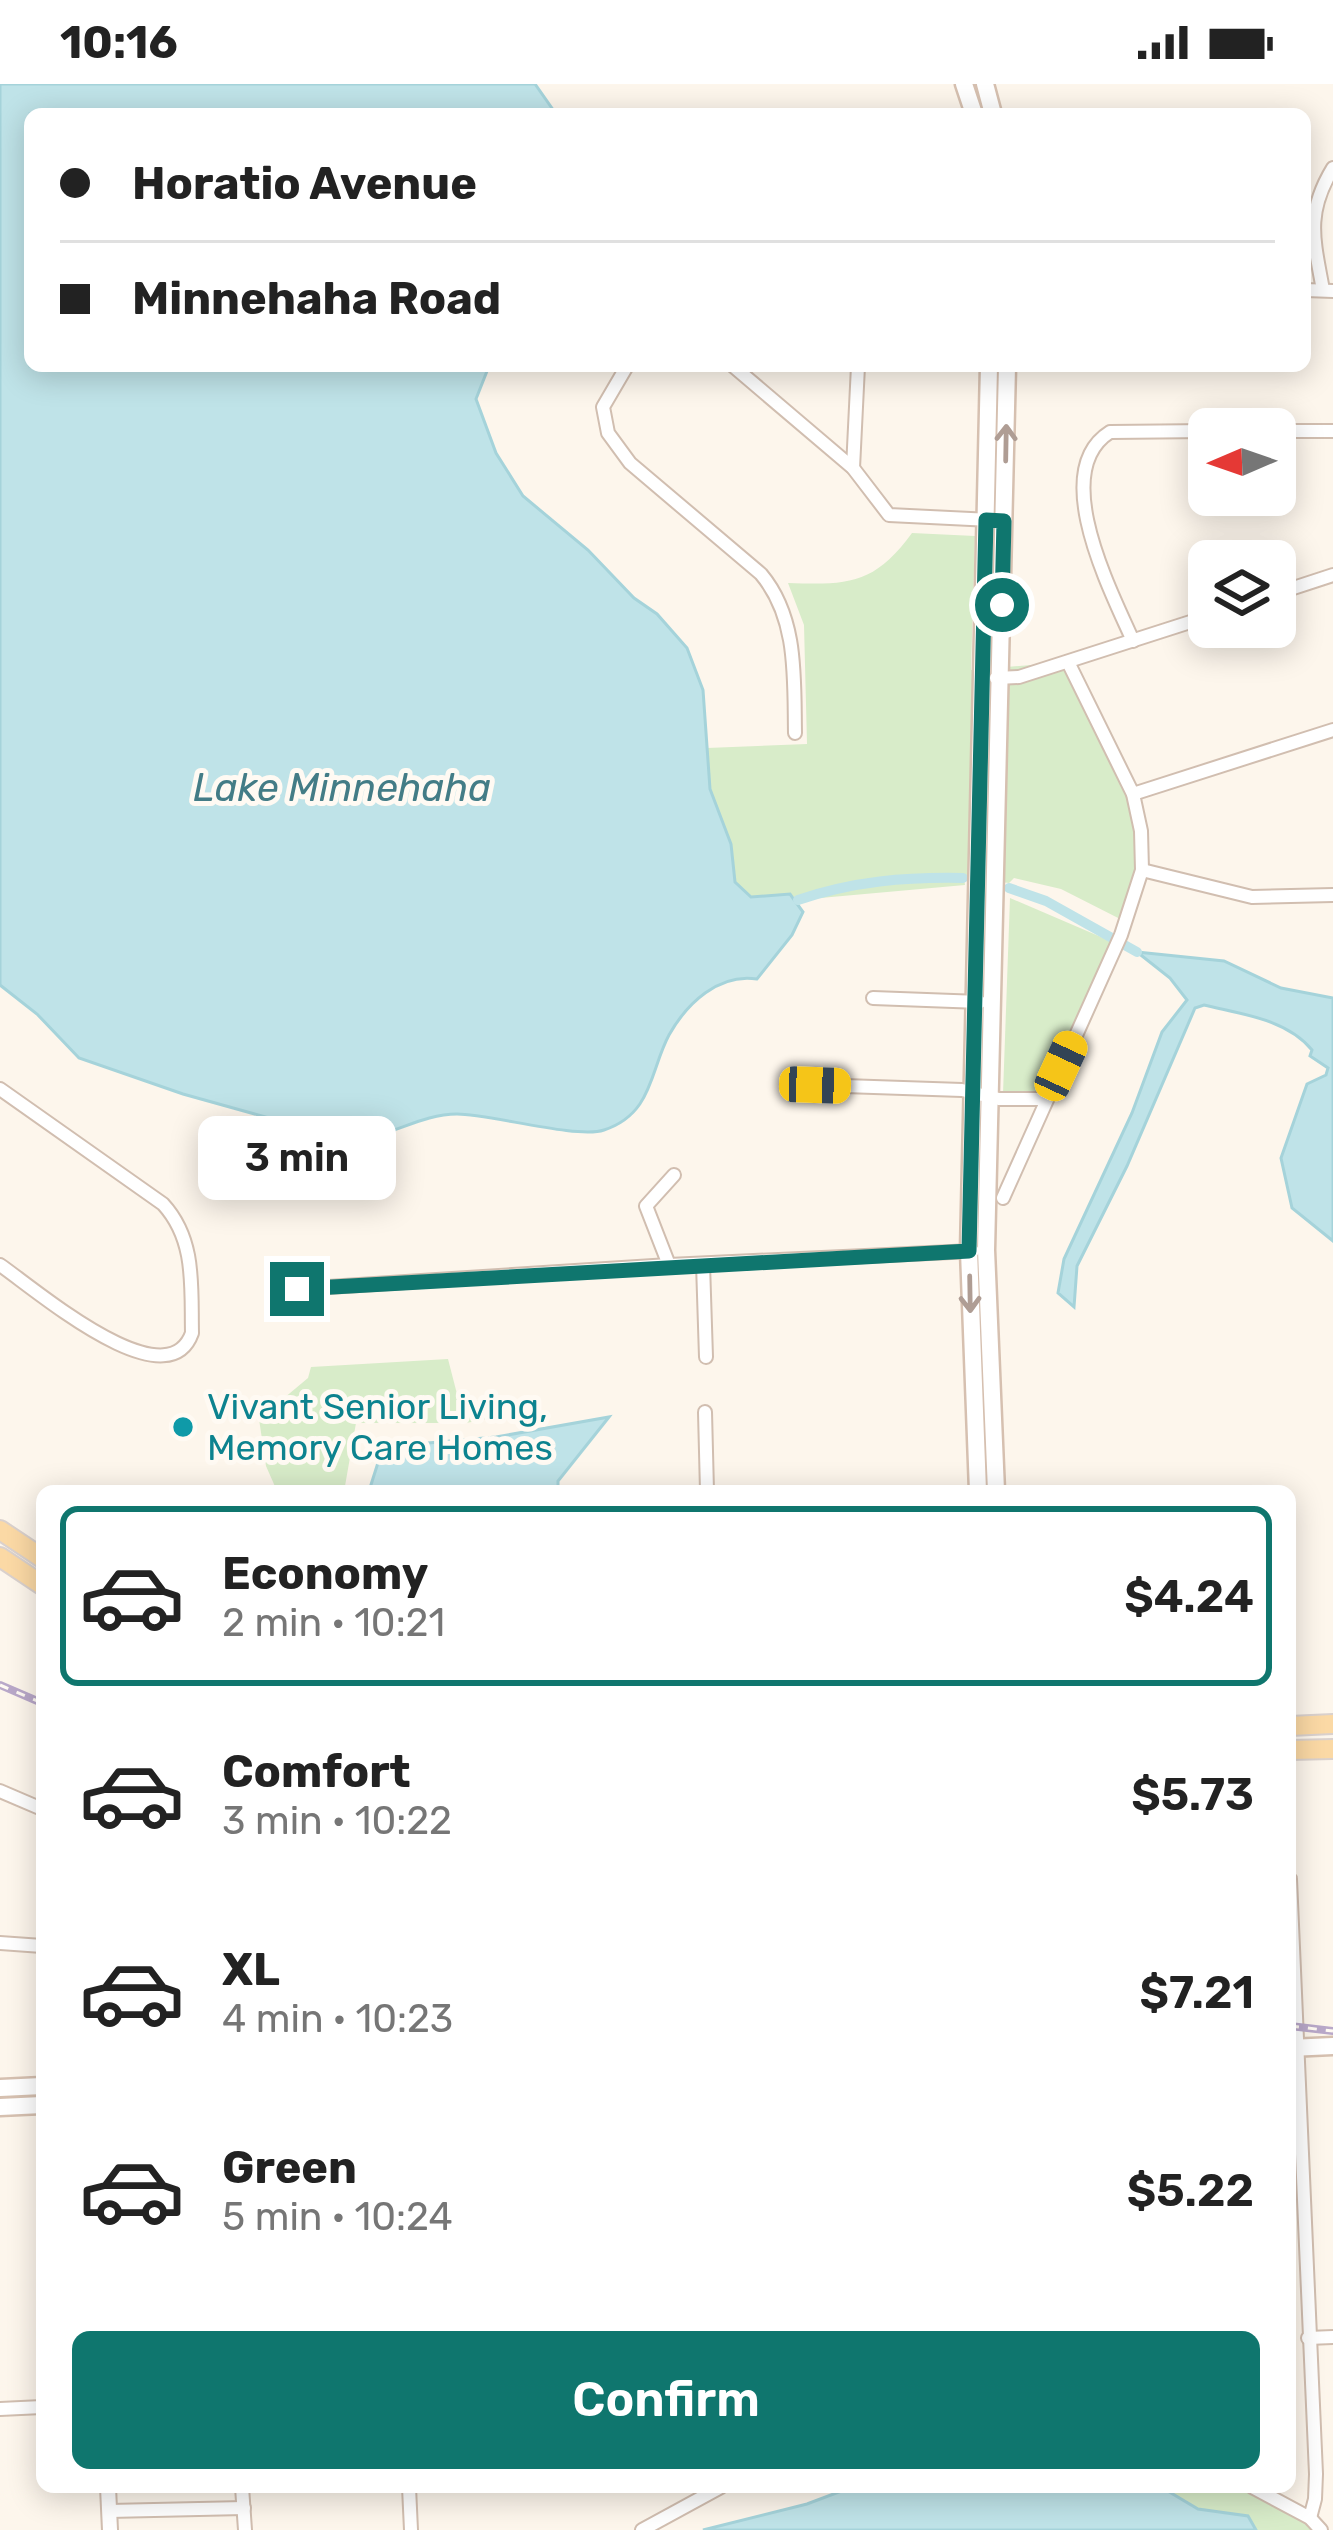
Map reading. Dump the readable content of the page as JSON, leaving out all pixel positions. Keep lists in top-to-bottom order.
{
  "water": ["Lake Minnehaha"],
  "places": ["Vivant Senior Living, Memory Care Homes"],
  "north": "left",
  "page": {
    "status": "10:16",
    "banner": ["Horatio Avenue", "Minnehaha Road"],
    "bubble": "3 min",
    "list": [
      {
        "name": "Economy",
        "note": "2 min · 10:21",
        "value": "$4.24"
      },
      {
        "name": "Comfort",
        "note": "3 min · 10:22",
        "value": "$5.73"
      },
      {
        "name": "XL",
        "note": "4 min · 10:23",
        "value": "$7.21"
      },
      {
        "name": "Green",
        "note": "5 min · 10:24",
        "value": "$5.22"
      }
    ],
    "buttons": "Confirm"
  }
}
